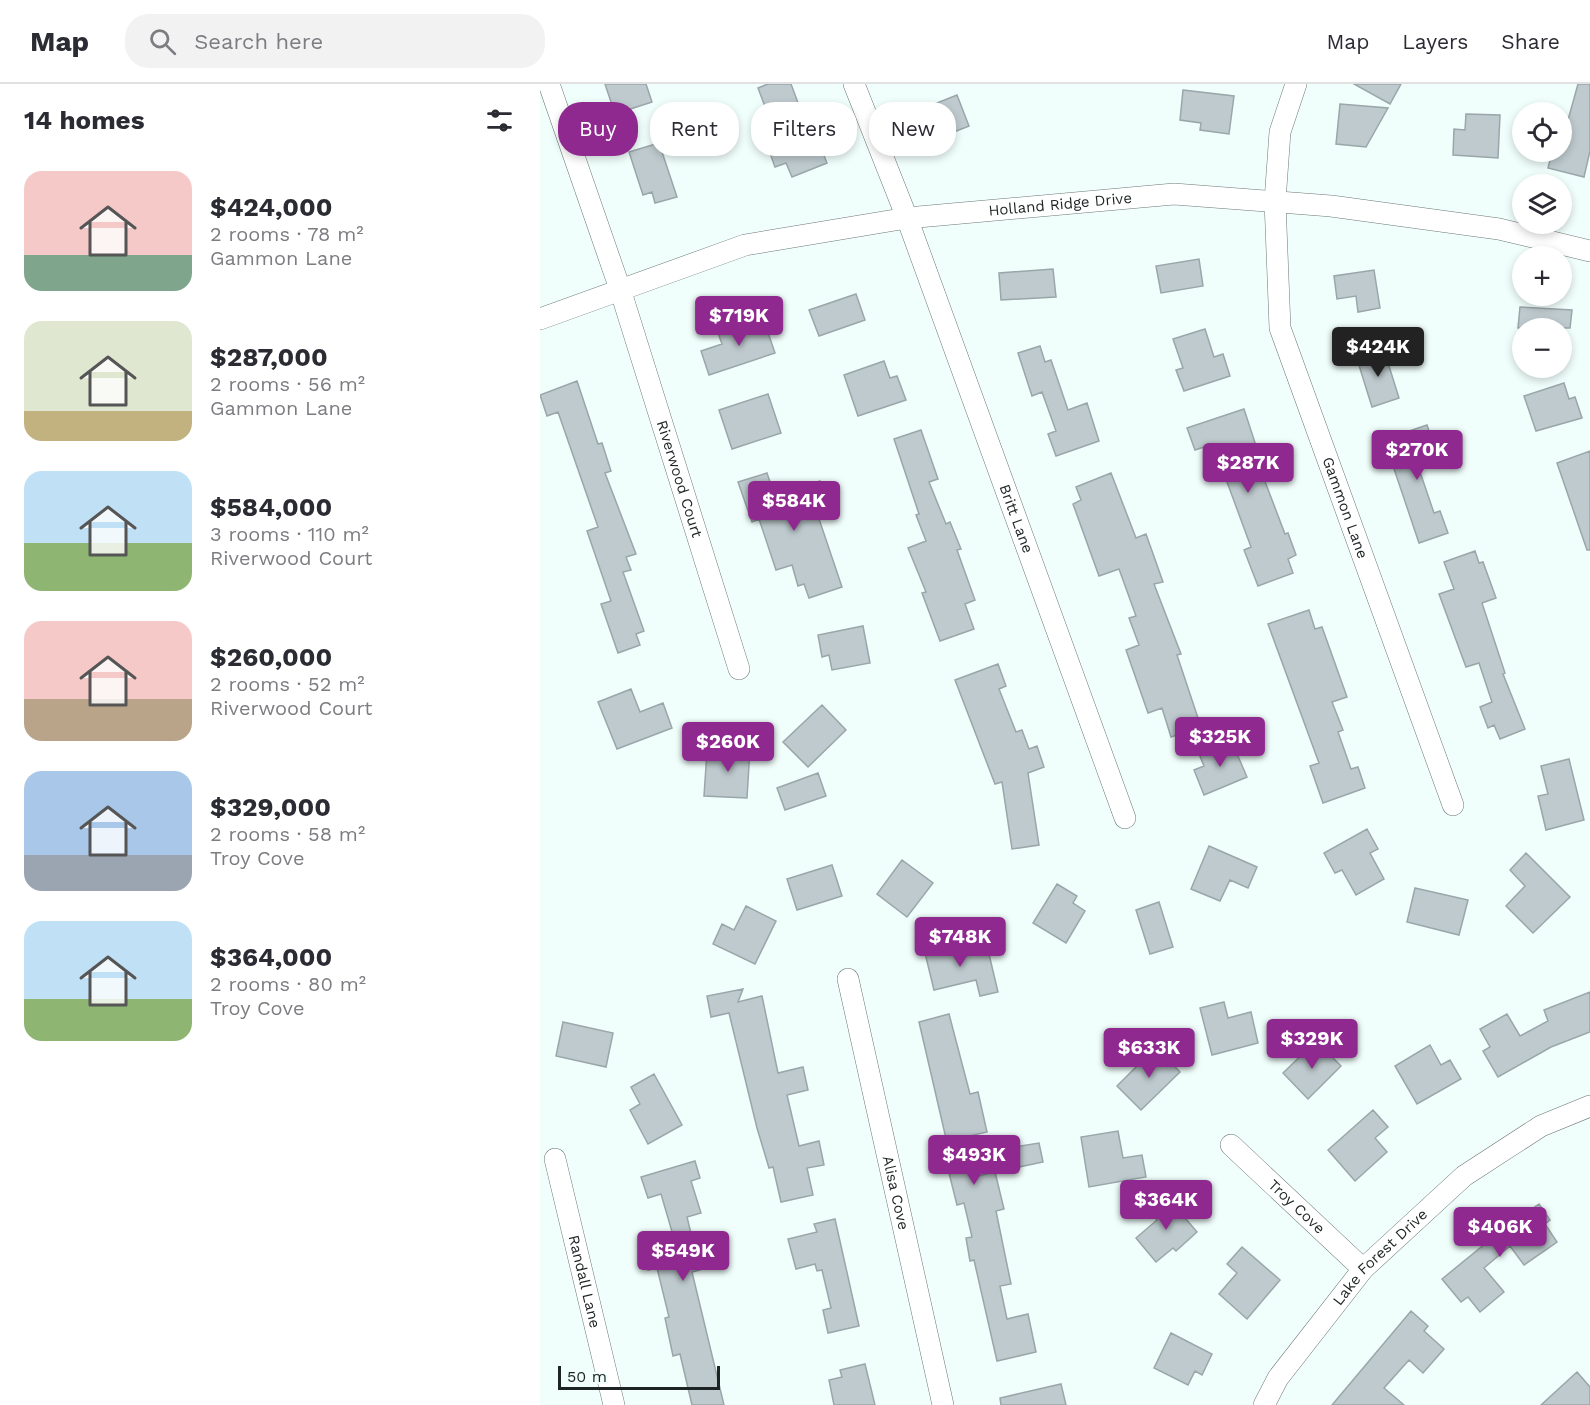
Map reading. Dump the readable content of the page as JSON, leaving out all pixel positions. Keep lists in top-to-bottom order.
{
  "streets": {
    "street": [
      "Holland Ridge Drive",
      "Riverwood Court",
      "Gammon Lane",
      "Britt Lane",
      "Alisa Cove",
      "Troy Cove",
      "Lake Forest Drive",
      "Randall Lane"
    ]
  },
  "crossings": [
    ["Holland Ridge Drive", "Riverwood Court"],
    ["Holland Ridge Drive", "Gammon Lane"],
    ["Holland Ridge Drive", "Britt Lane"],
    ["Troy Cove", "Lake Forest Drive"]
  ],
  "scale_bar": "50 m",
  "page": {
    "header": "Map",
    "search": "Search here",
    "nav": ["Map", "Layers", "Share"],
    "heading": "14 homes",
    "map_buttons": ["+", "−"],
    "chip": [
      "Buy",
      "Rent",
      "Filters",
      "New"
    ],
    "list": [
      {
        "name": "$424,000",
        "note": "2 rooms · 78 m² · Gammon Lane"
      },
      {
        "name": "$287,000",
        "note": "2 rooms · 56 m² · Gammon Lane"
      },
      {
        "name": "$584,000",
        "note": "3 rooms · 110 m² · Riverwood Court"
      },
      {
        "name": "$260,000",
        "note": "2 rooms · 52 m² · Riverwood Court"
      },
      {
        "name": "$329,000",
        "note": "2 rooms · 58 m² · Troy Cove"
      },
      {
        "name": "$364,000",
        "note": "2 rooms · 80 m² · Troy Cove"
      }
    ],
    "price": [
      "$719K",
      "$424K",
      "$270K",
      "$287K",
      "$584K",
      "$325K",
      "$260K",
      "$748K",
      "$329K",
      "$633K",
      "$493K",
      "$364K",
      "$406K",
      "$549K"
    ],
    "scale": "50 m"
  }
}
